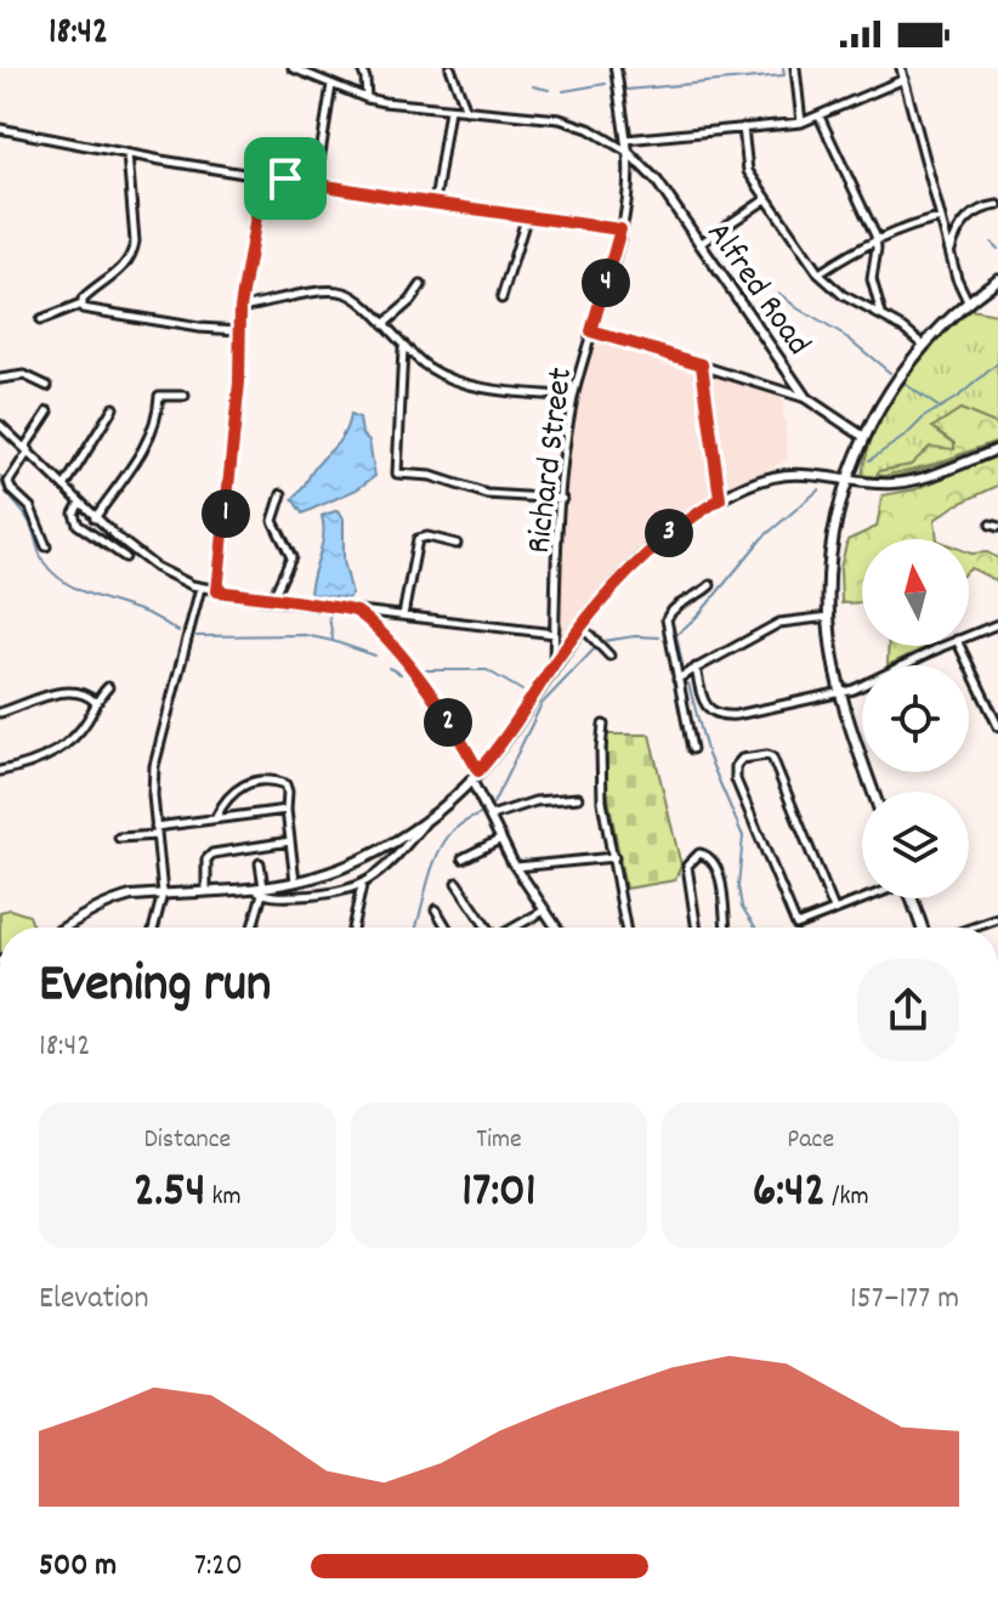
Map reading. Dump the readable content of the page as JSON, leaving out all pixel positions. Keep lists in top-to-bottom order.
{
  "streets": {
    "street": ["Alfred Road", "Richard Street"]
  },
  "crossings": [
    ["Alfred Road", "Richard Street"]
  ],
  "north": "top",
  "page": {
    "status": "18:42",
    "pins": [
      "4",
      "1",
      "3",
      "2"
    ],
    "heading": ["Evening run", "18:42"],
    "stats": [
      ["Distance", "2.54 km"],
      ["Time", "17:01"],
      ["Pace", "6:42 /km"]
    ],
    "chart": ["Elevation", "157–177 m"],
    "list": [
      {
        "name": "500 m",
        "note": "7:20"
      }
    ]
  }
}
